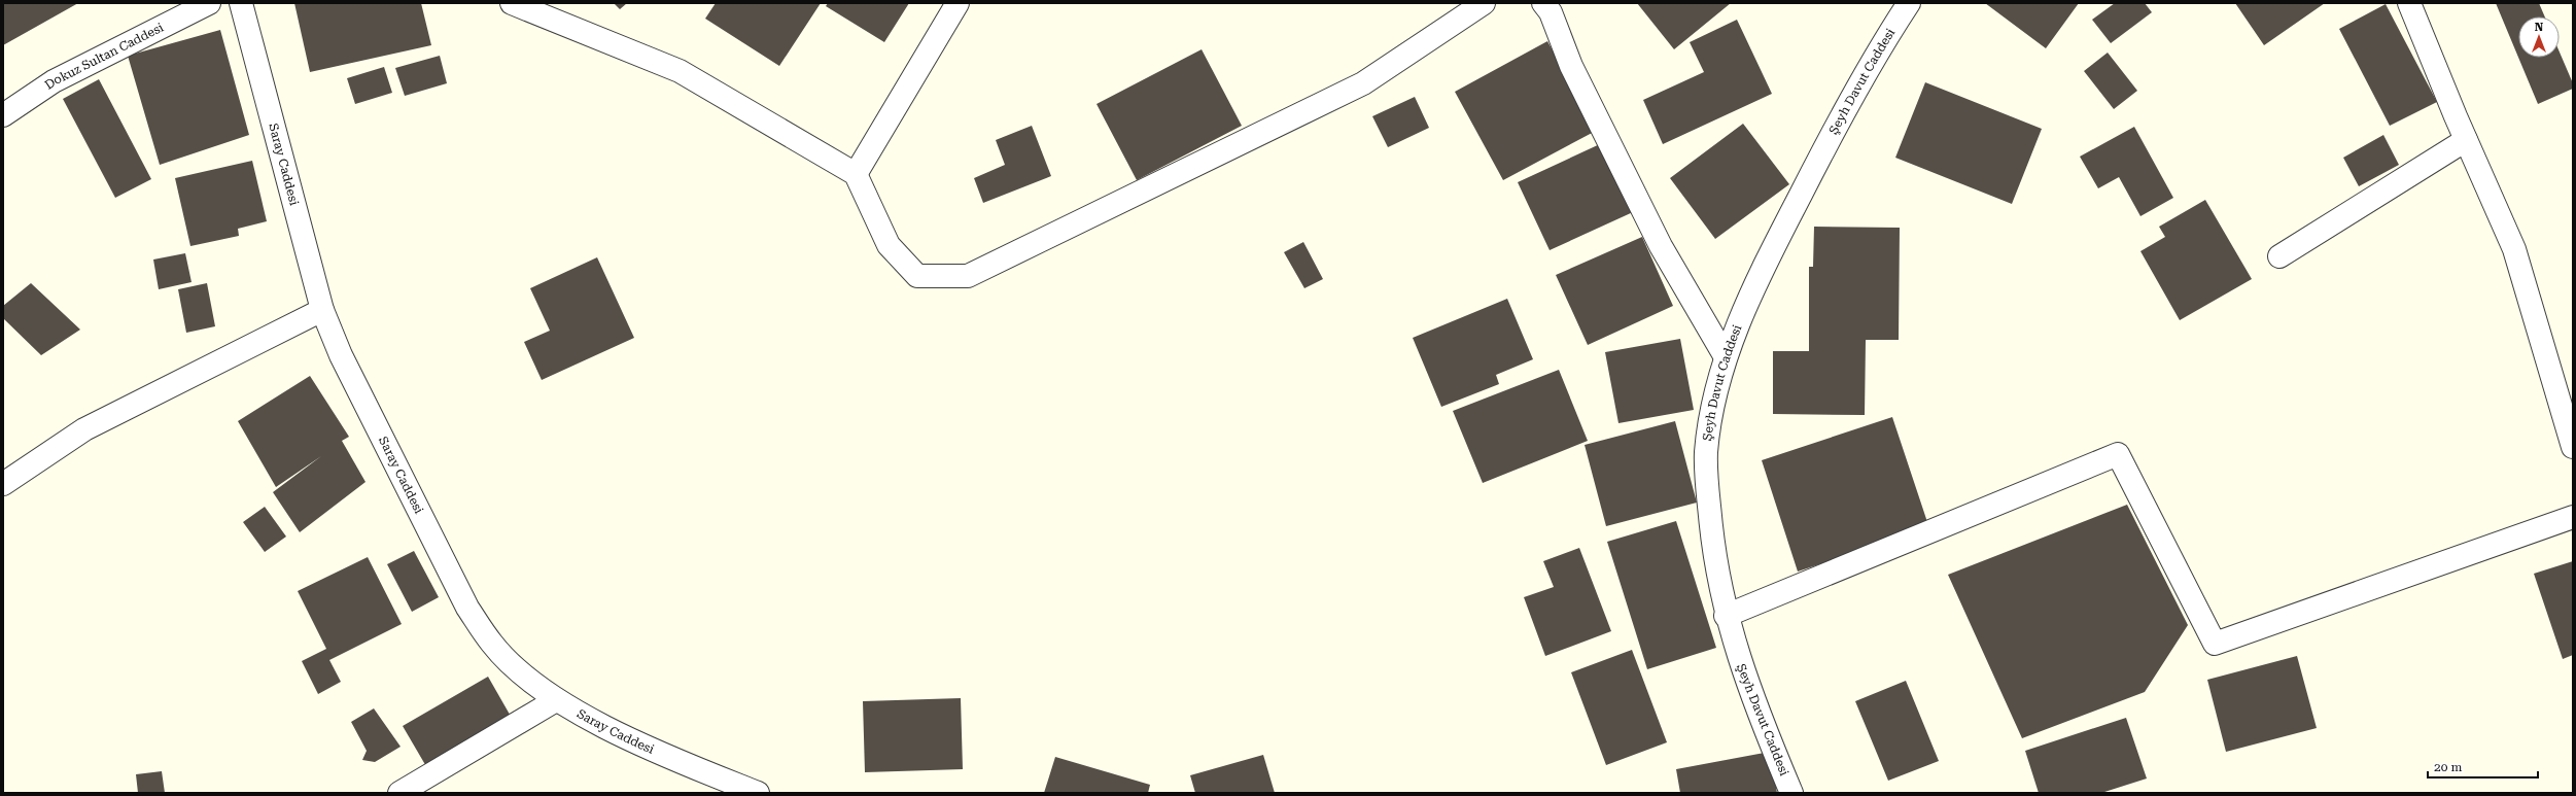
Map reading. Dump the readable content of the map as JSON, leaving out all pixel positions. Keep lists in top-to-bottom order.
{
  "streets": {
    "street": ["Dokuz Sultan Caddesi", "Şeyh Davut Caddesi", "Saray Caddesi"]
  },
  "scale_bar": "20 m",
  "north": "top"
}
